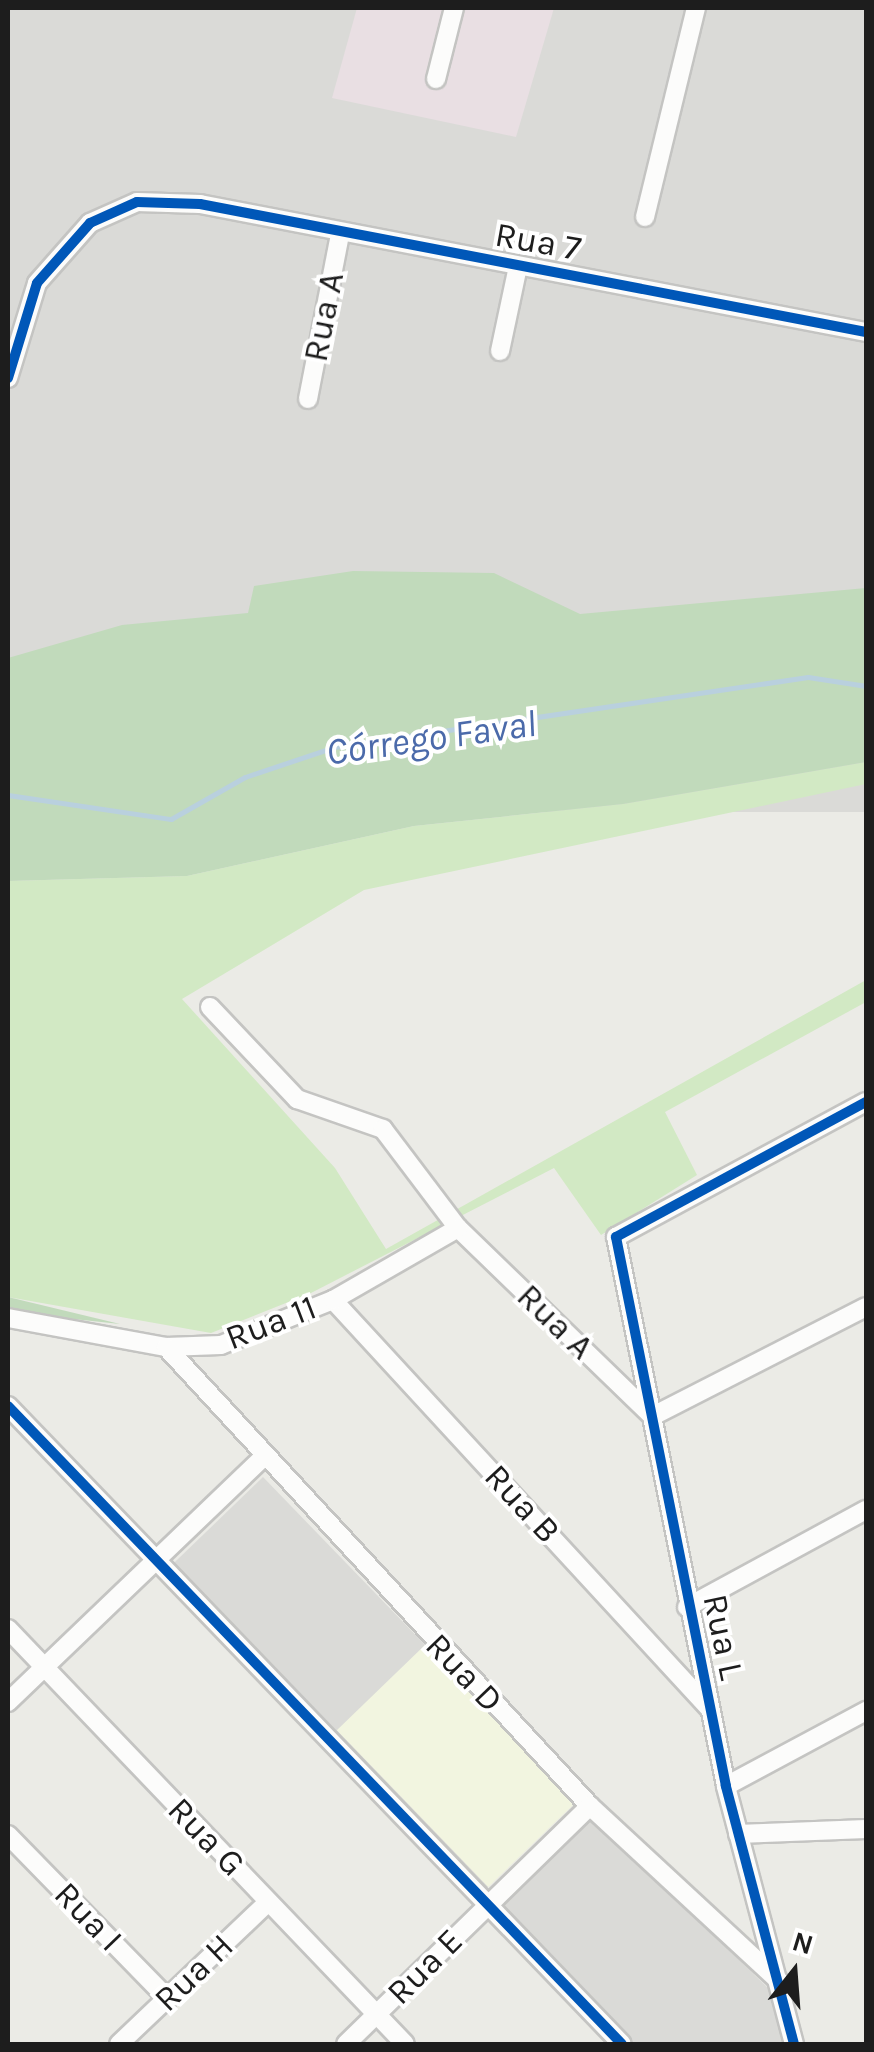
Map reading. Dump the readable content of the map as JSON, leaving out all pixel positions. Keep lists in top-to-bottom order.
{
  "streets": {
    "street": [
      "Rua 7",
      "Rua A",
      "Rua 11",
      "Rua B",
      "Rua L",
      "Rua D",
      "Rua G",
      "Rua I",
      "Rua E",
      "Rua H"
    ]
  },
  "crossings": [
    ["Rua 7", "Rua A"],
    ["Rua A", "Rua 11"],
    ["Rua A", "Rua L"],
    ["Rua 11", "Rua B"],
    ["Rua 11", "Rua D"],
    ["Rua B", "Rua L"],
    ["Rua L", "Rua D"],
    ["Rua D", "Rua E"],
    ["Rua G", "Rua E"],
    ["Rua G", "Rua H"],
    ["Rua I", "Rua H"]
  ],
  "water": ["Córrego Faval"],
  "north": "top"
}
